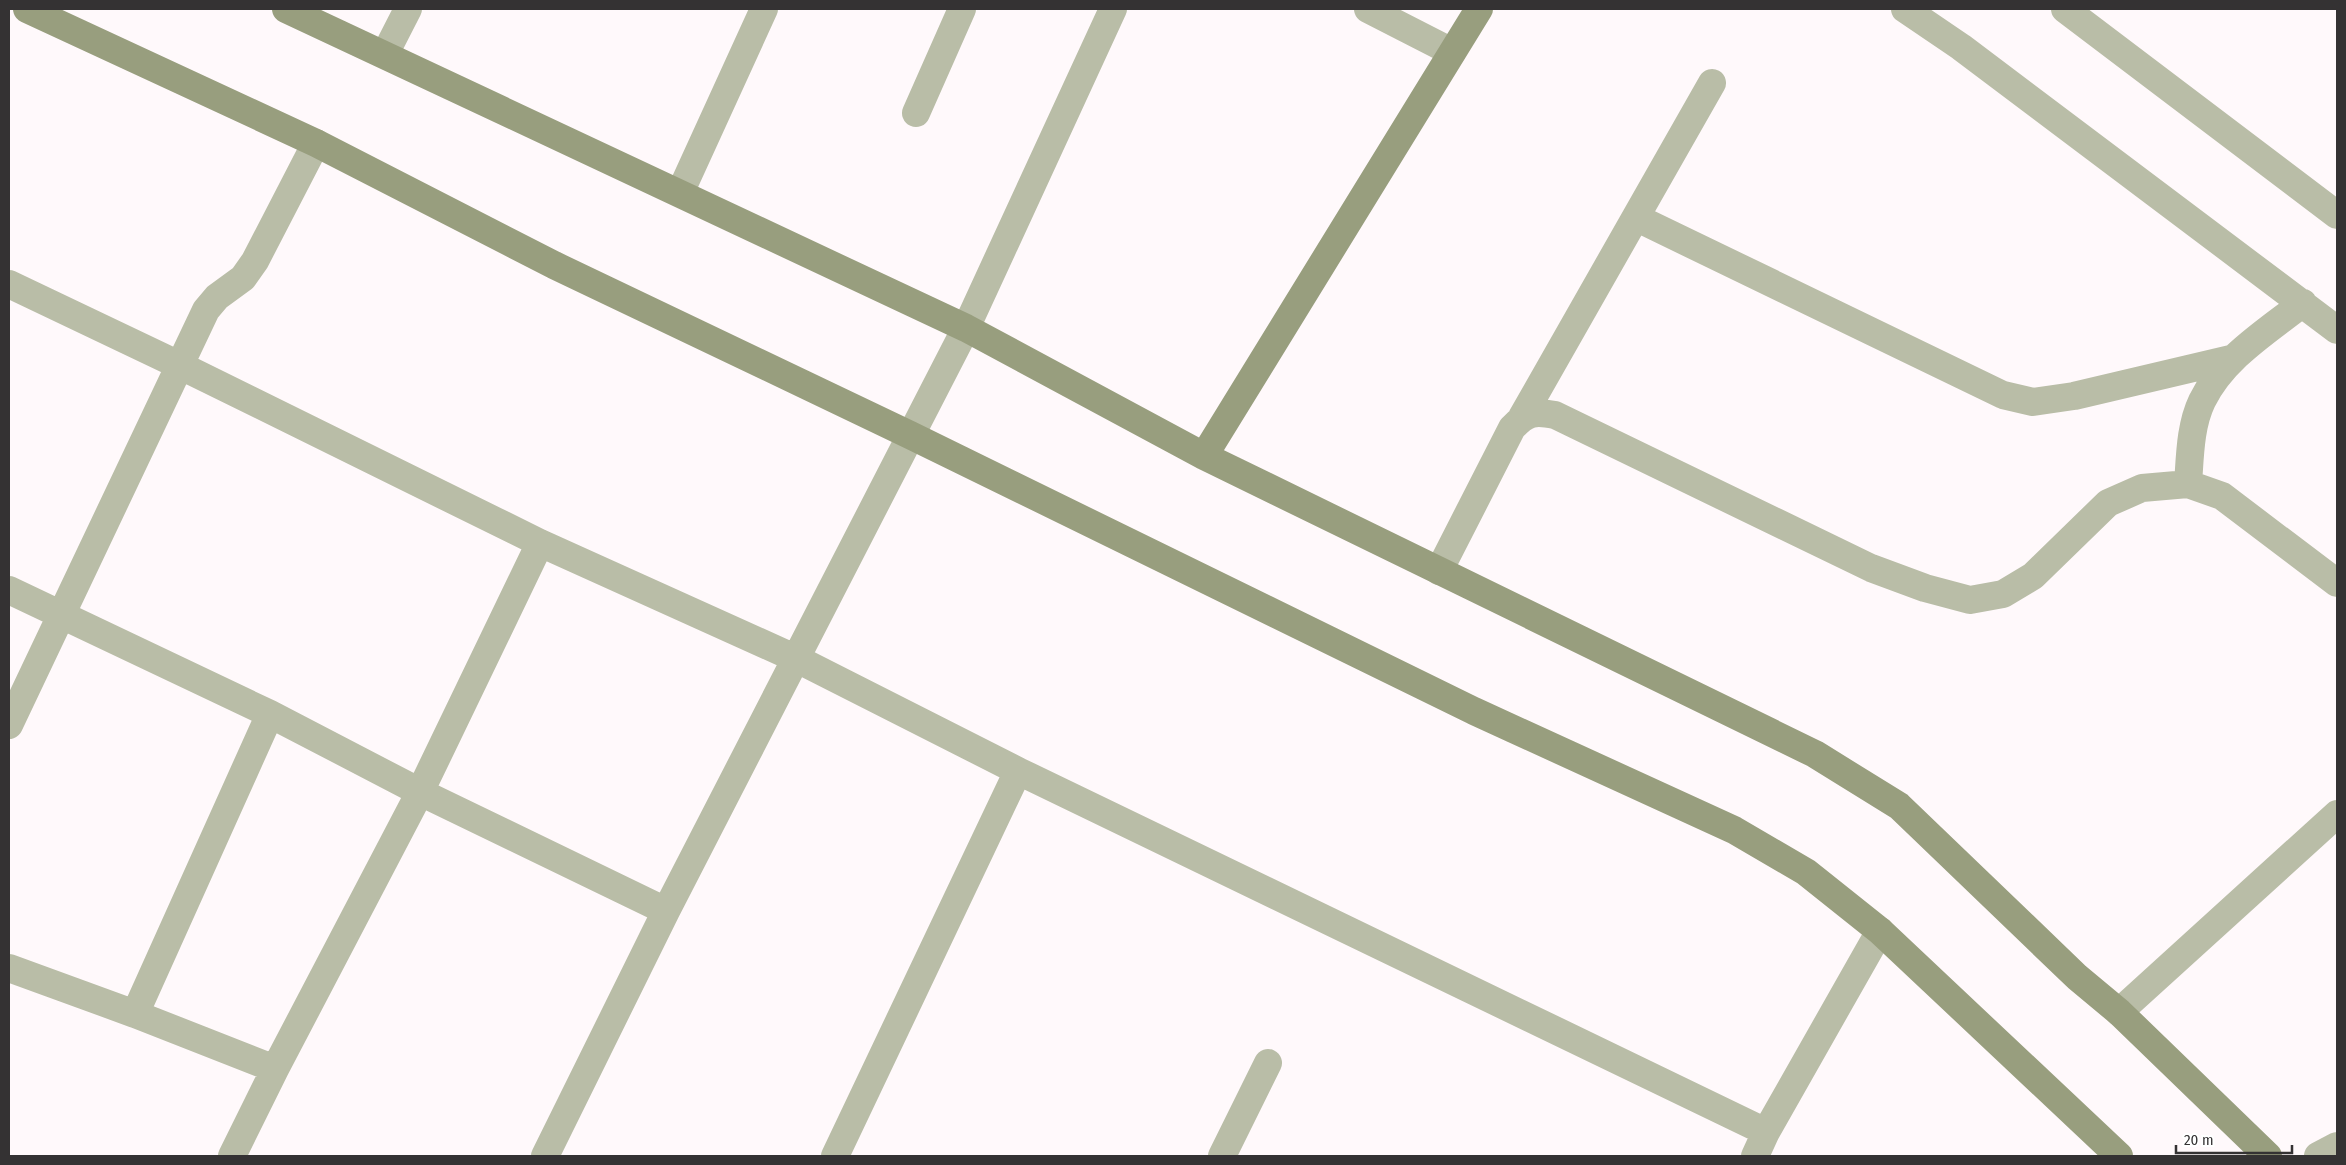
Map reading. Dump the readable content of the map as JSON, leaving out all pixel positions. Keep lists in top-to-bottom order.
{
  "scale_bar": "20 m"
}
